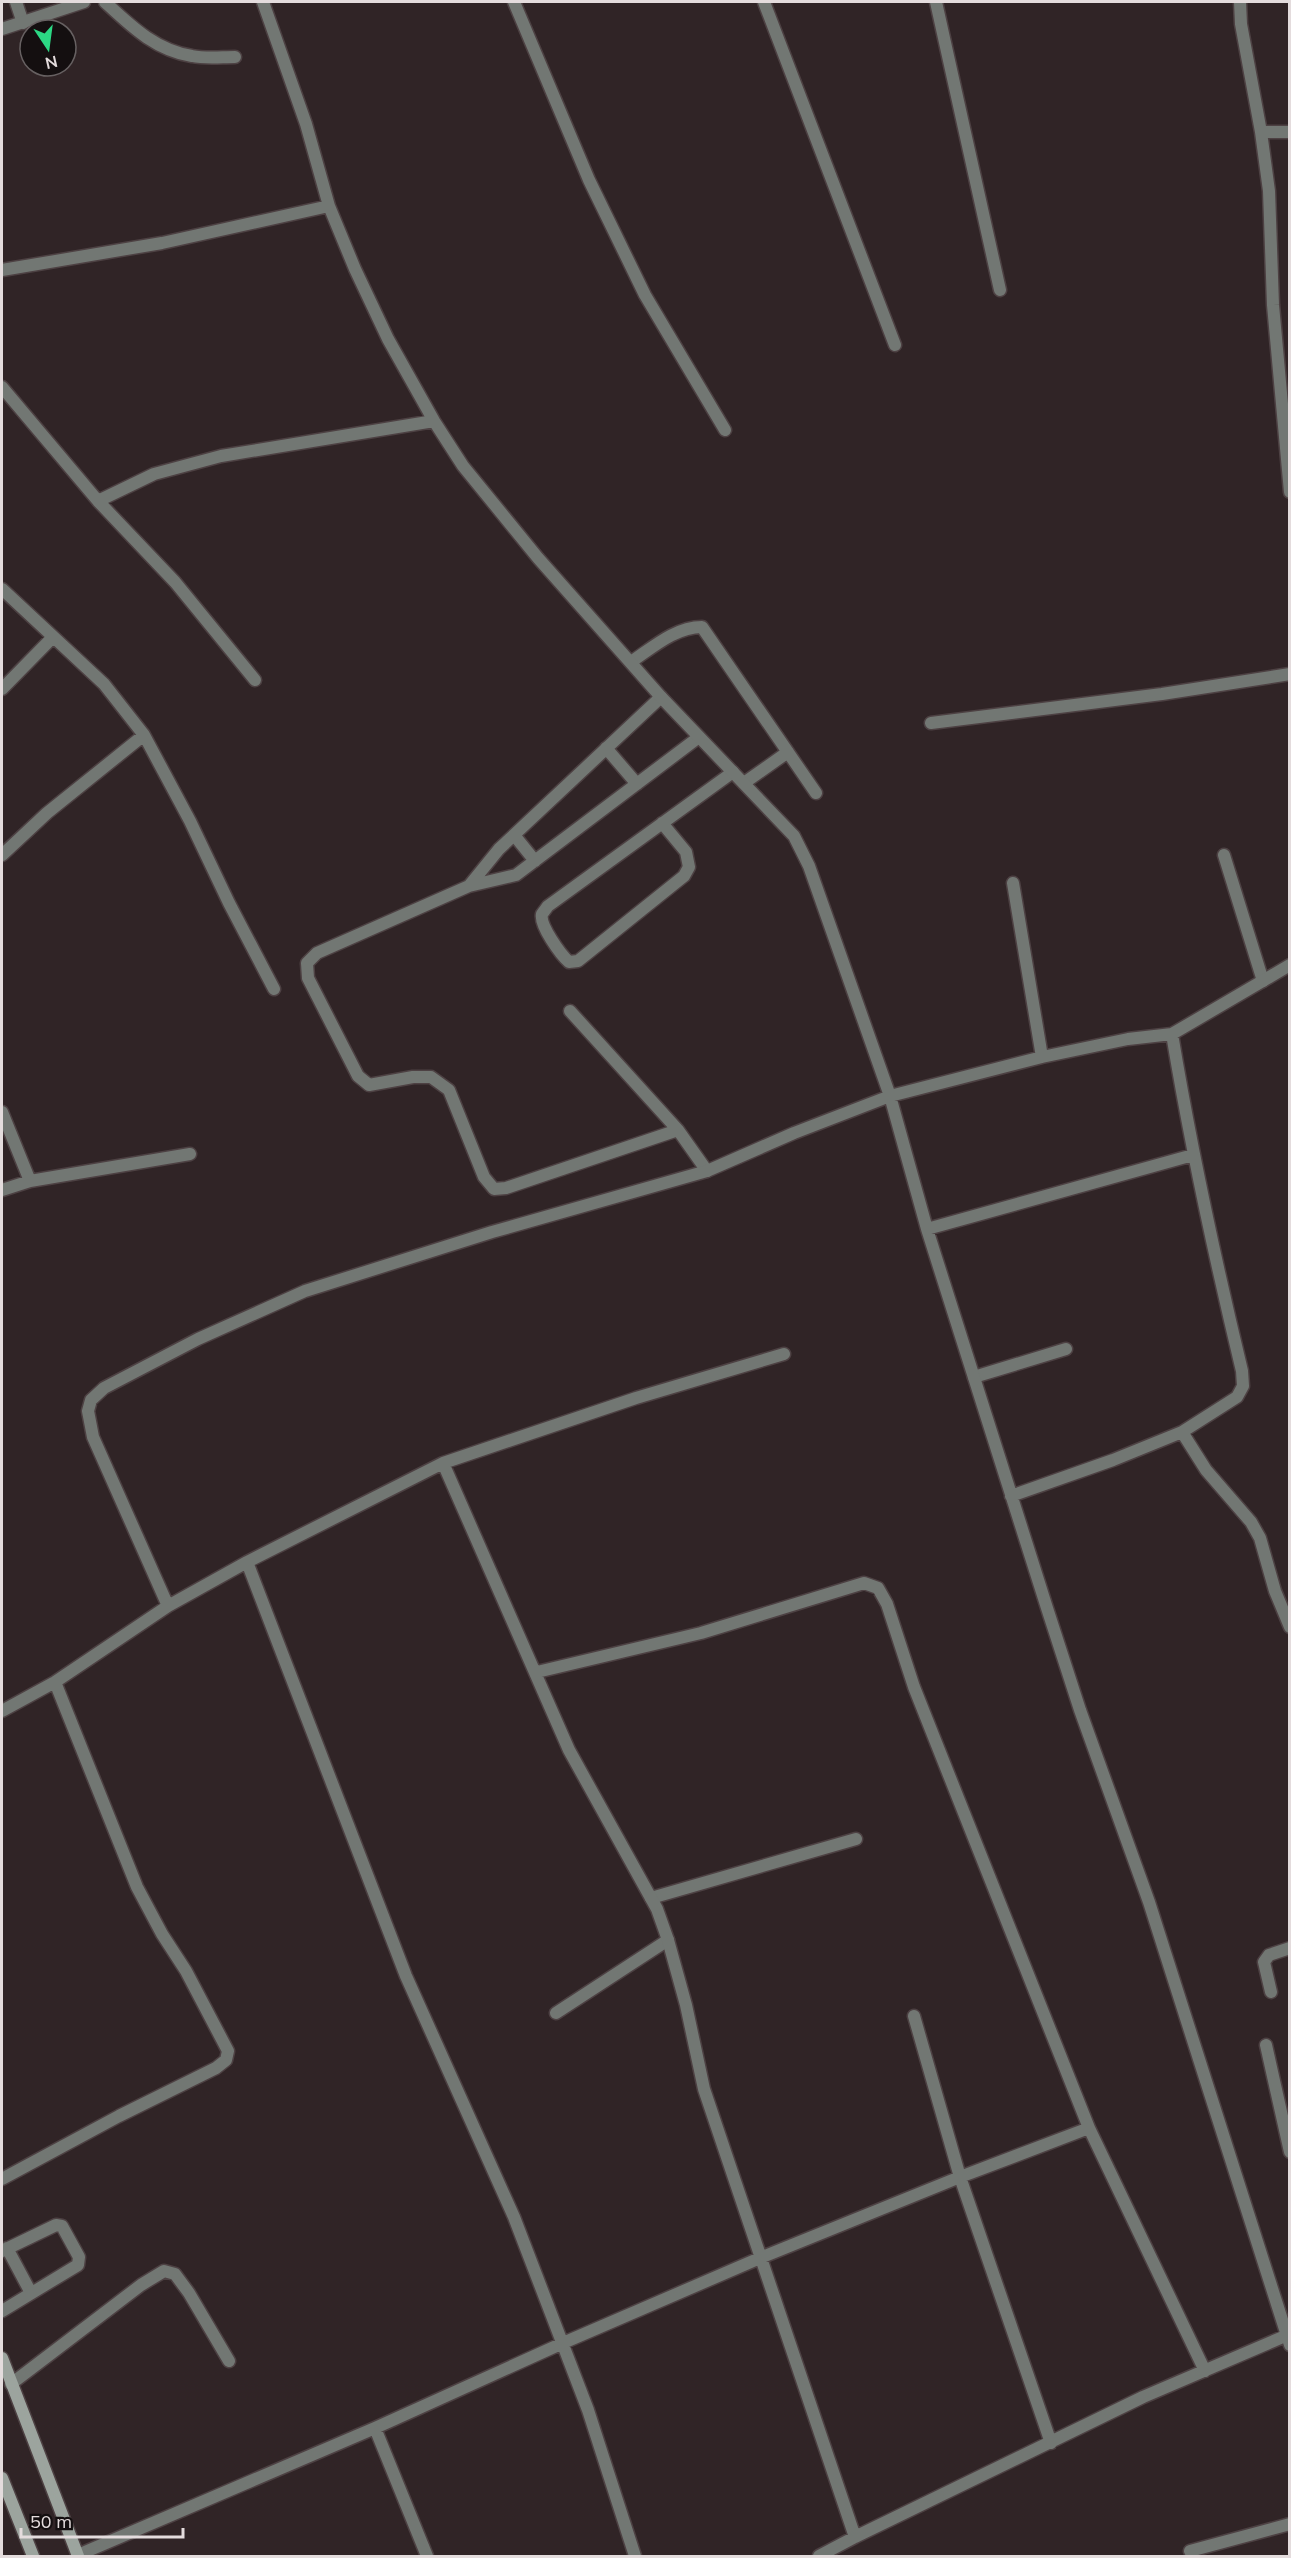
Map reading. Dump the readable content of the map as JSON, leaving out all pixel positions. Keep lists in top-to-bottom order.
{
  "scale_bar": "50 m",
  "north": "bottom"
}
